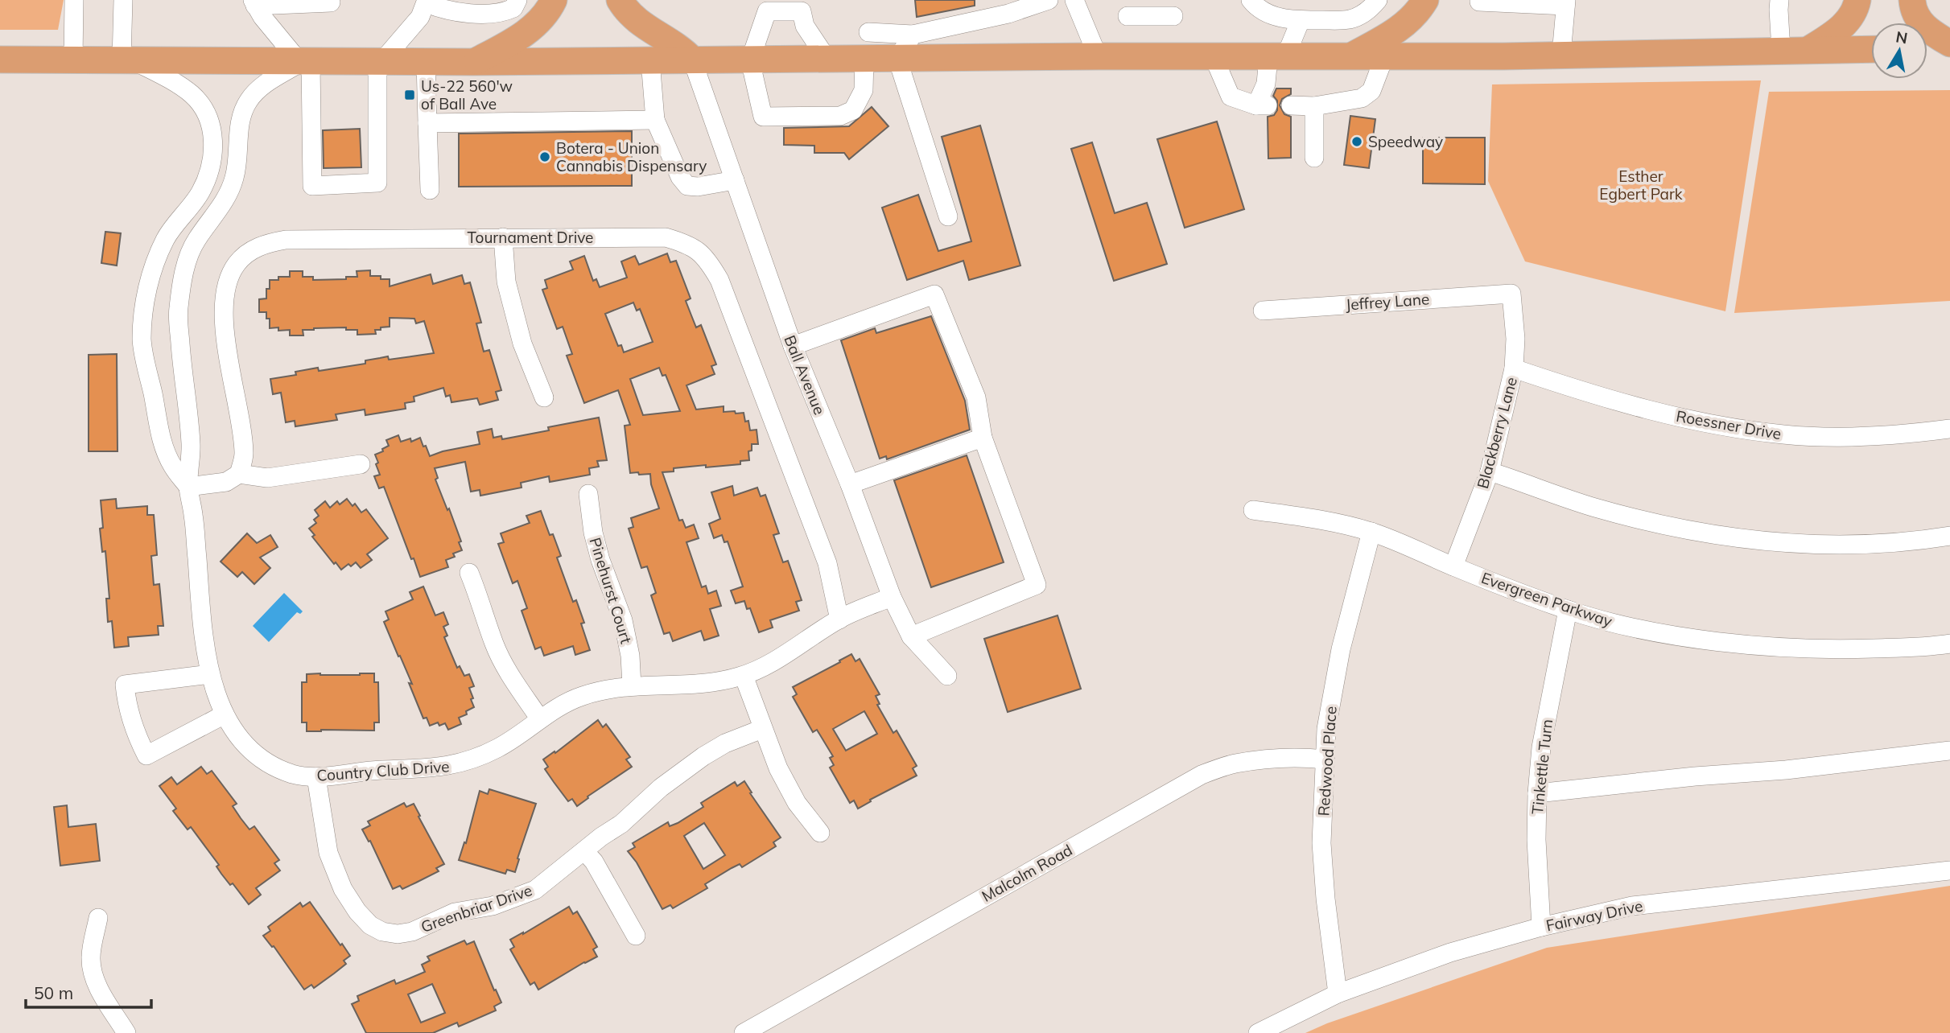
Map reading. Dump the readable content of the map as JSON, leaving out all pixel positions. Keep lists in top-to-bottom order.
{
  "streets": {
    "street": [
      "Tournament Drive",
      "Jeffrey Lane",
      "Ball Avenue",
      "Roessner Drive",
      "Blackberry Lane",
      "Pinehurst Court",
      "Evergreen Parkway",
      "Redwood Place",
      "Tinkettle Turn",
      "Country Club Drive",
      "Malcolm Road",
      "Greenbriar Drive",
      "Fairway Drive"
    ]
  },
  "crossings": [
    ["Tournament Drive", "Country Club Drive"],
    ["Jeffrey Lane", "Blackberry Lane"],
    ["Ball Avenue", "Country Club Drive"],
    ["Roessner Drive", "Blackberry Lane"],
    ["Blackberry Lane", "Evergreen Parkway"],
    ["Pinehurst Court", "Country Club Drive"],
    ["Evergreen Parkway", "Redwood Place"],
    ["Evergreen Parkway", "Tinkettle Turn"],
    ["Redwood Place", "Malcolm Road"],
    ["Redwood Place", "Fairway Drive"],
    ["Tinkettle Turn", "Fairway Drive"],
    ["Country Club Drive", "Greenbriar Drive"]
  ],
  "parks": ["Esther Egbert Park"],
  "places": {
    "transit": ["Us-22 560'w of Ball Ave"],
    "other": ["Speedway", "Botera - Union Cannabis Dispensary"]
  },
  "scale_bar": "50 m",
  "north": "top"
}
